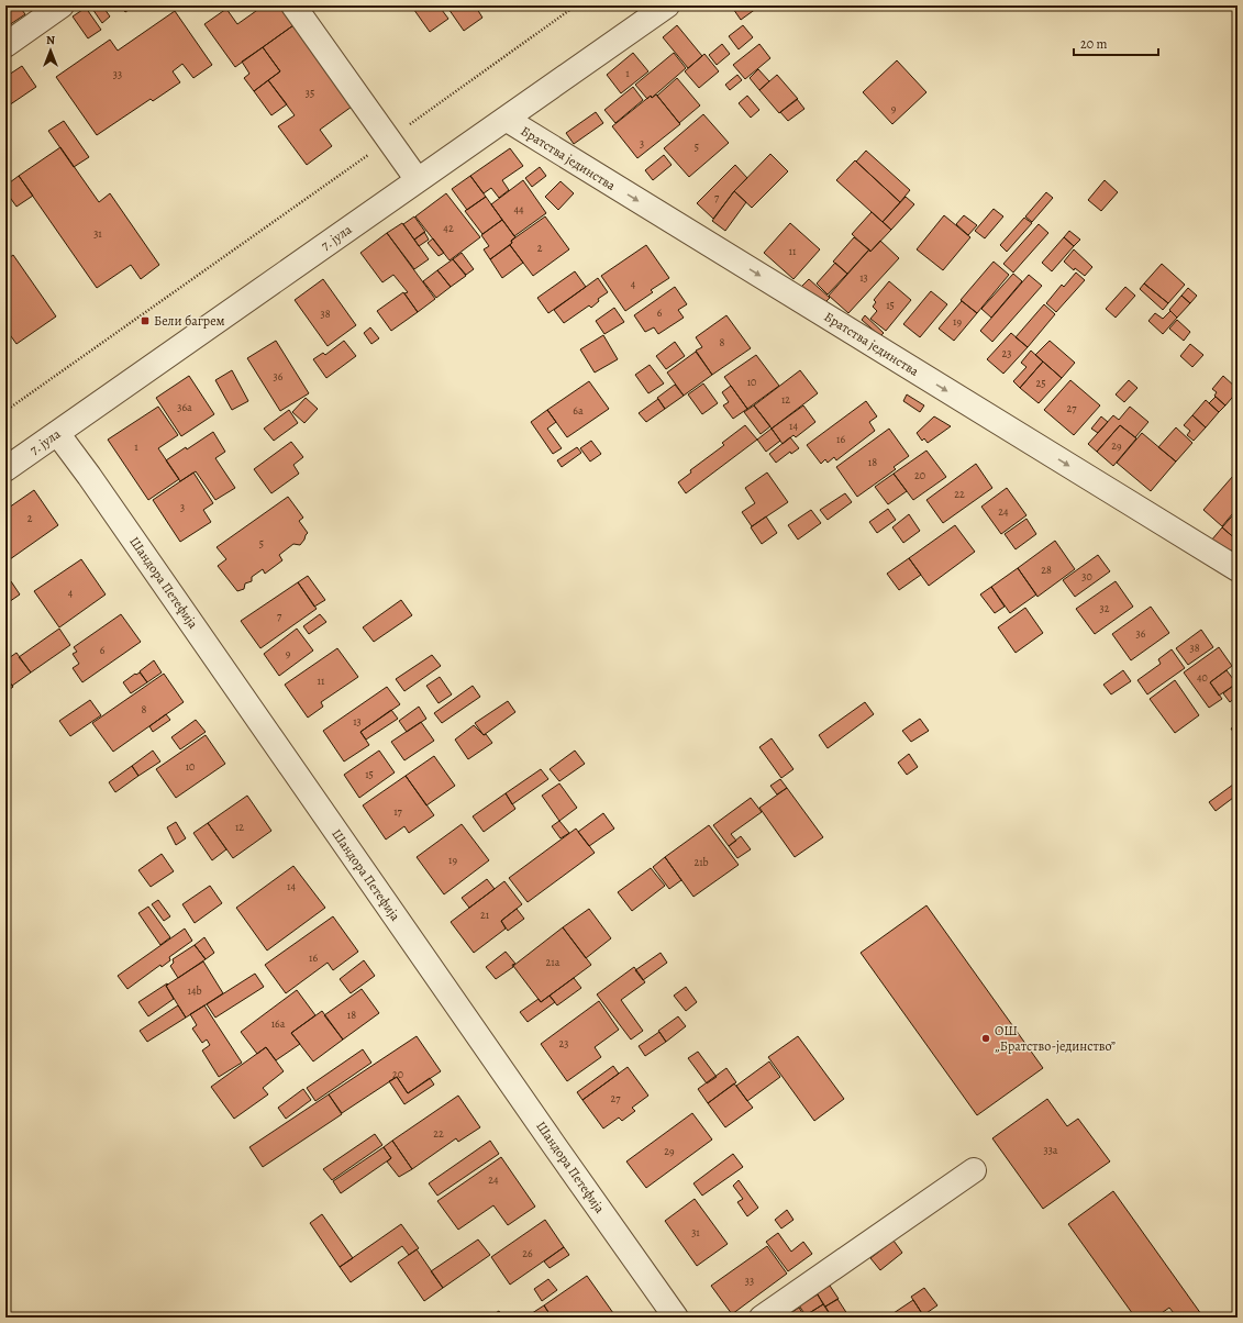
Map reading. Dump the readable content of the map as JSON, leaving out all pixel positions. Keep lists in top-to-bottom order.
{
  "streets": {
    "street": ["Братства јединства", "7. јула", "Шандора Петефија"]
  },
  "crossings": [
    ["Братства јединства", "7. јула"],
    ["7. јула", "Шандора Петефија"]
  ],
  "one_way": ["Братства јединства"],
  "places": {
    "transit": ["Бели багрем"],
    "other": ["ОШ „Братство-јединство”"]
  },
  "house_numbers": [
    "1",
    "33",
    "35",
    "9",
    "3",
    "5",
    "7",
    "44",
    "42",
    "31",
    "2",
    "11",
    "13",
    "4",
    "15",
    "6",
    "38",
    "19",
    "8",
    "23",
    "36",
    "10",
    "25",
    "12",
    "36a",
    "27",
    "6a",
    "14",
    "16",
    "29",
    "1",
    "18",
    "20",
    "22",
    "3",
    "24",
    "2",
    "5",
    "28",
    "30",
    "4",
    "32",
    "7",
    "36",
    "38",
    "6",
    "9",
    "40",
    "11",
    "8",
    "13",
    "10",
    "15",
    "17",
    "12",
    "19",
    "21b",
    "14",
    "21",
    "16",
    "21a",
    "14b",
    "18",
    "16a",
    "23",
    "20",
    "27",
    "22",
    "33a",
    "29",
    "24",
    "31",
    "26",
    "33"
  ],
  "scale_bar": "20 m",
  "north": "top"
}
